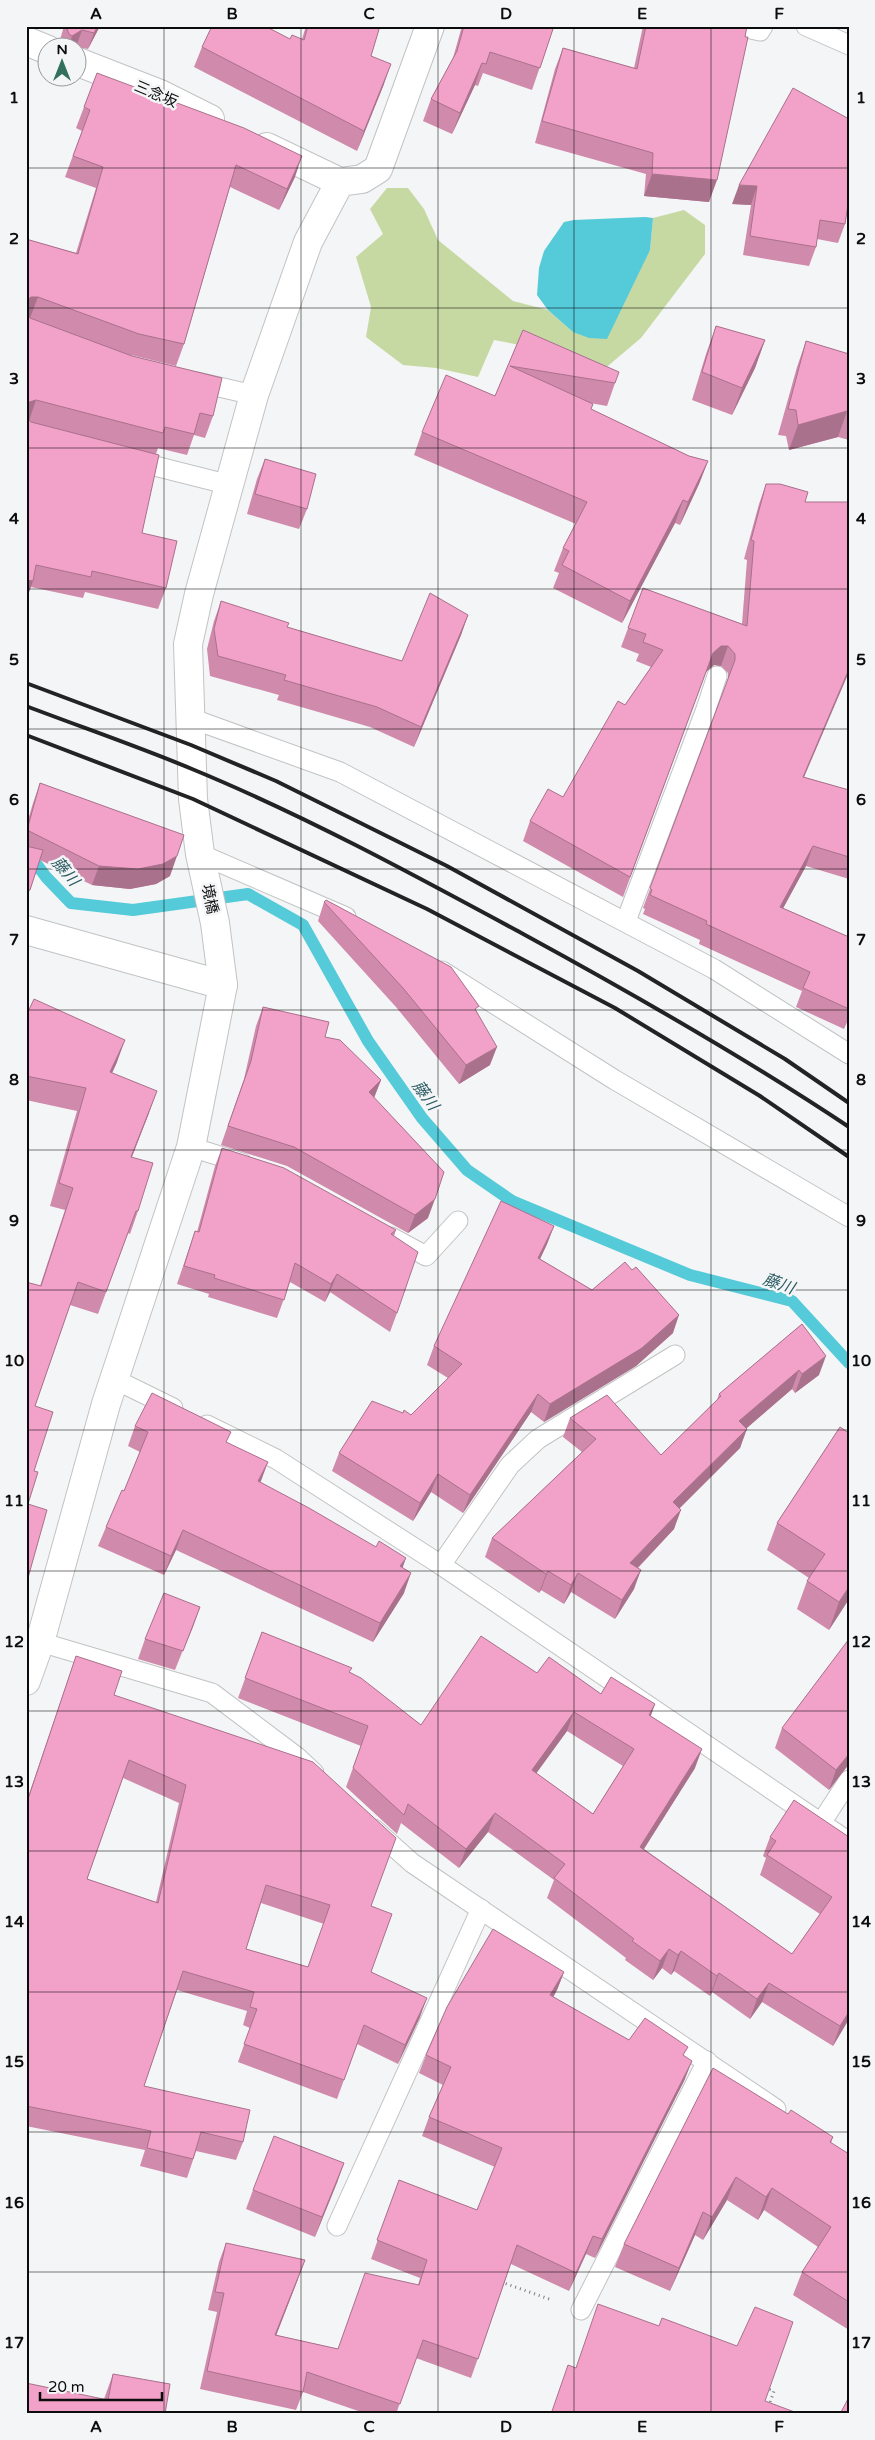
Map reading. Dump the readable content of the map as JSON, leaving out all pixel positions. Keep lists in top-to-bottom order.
{
  "streets": {
    "street": ["三念坂", "境橋"]
  },
  "crossings": [
    ["三念坂", "境橋"]
  ],
  "water": ["藤川"],
  "scale_bar": "20 m",
  "north": "top",
  "grid": {
    "columns": [
      "A",
      "B",
      "C",
      "D",
      "E",
      "F"
    ],
    "rows": [
      "1",
      "2",
      "3",
      "4",
      "5",
      "6",
      "7",
      "8",
      "9",
      "10",
      "11",
      "12",
      "13",
      "14",
      "15",
      "16",
      "17"
    ]
  }
}
